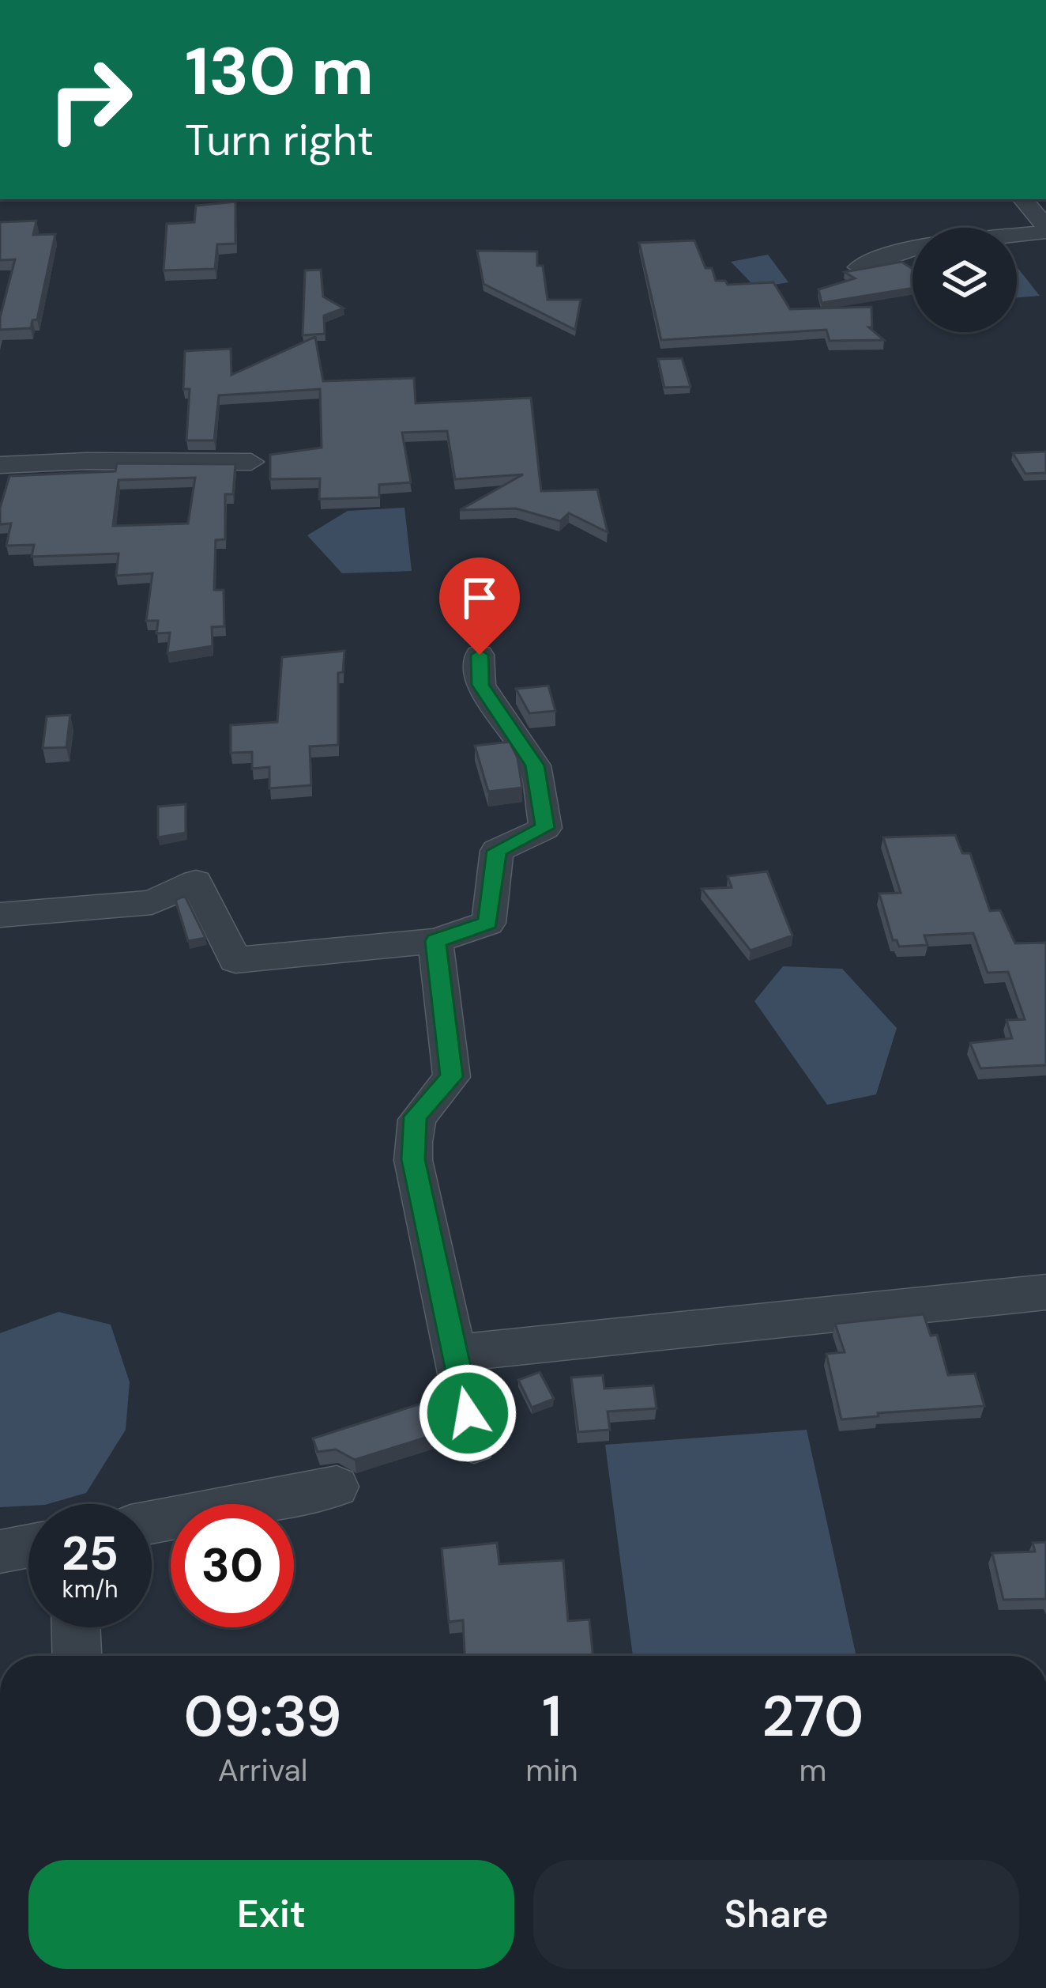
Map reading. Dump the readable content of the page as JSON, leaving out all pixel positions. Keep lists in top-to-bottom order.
{
  "page": {
    "turn": ["130 m", "Turn right"],
    "speed": "25 km/h",
    "limit": "30",
    "eta": [
      "09:39",
      "Arrival",
      "1",
      "min",
      "270",
      "m"
    ],
    "buttons": ["Exit", "Share"]
  }
}
